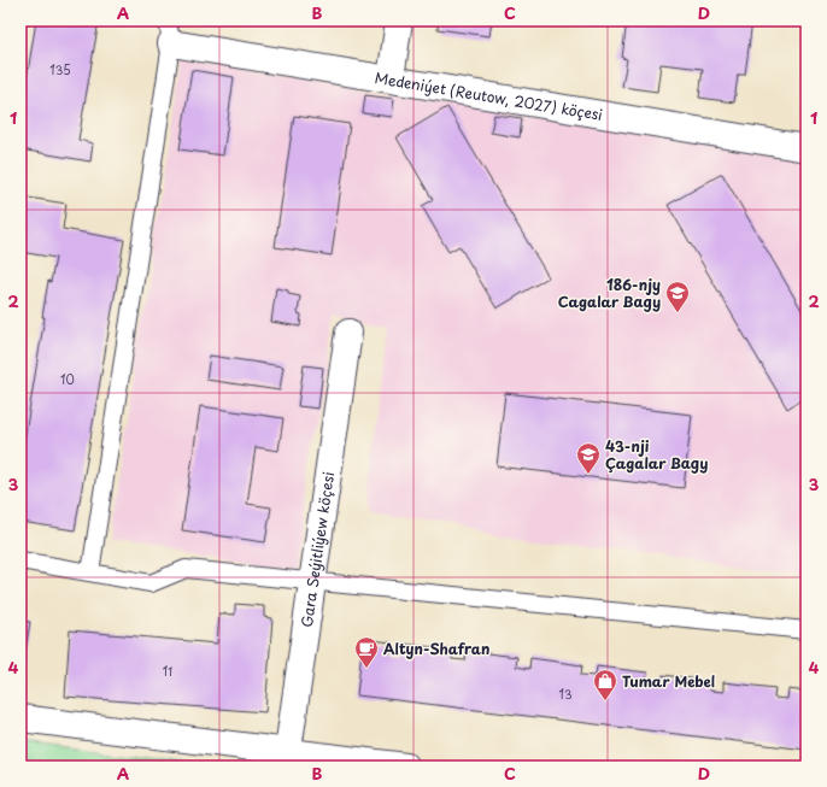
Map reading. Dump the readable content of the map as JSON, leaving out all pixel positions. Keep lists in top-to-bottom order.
{
  "streets": {
    "street": ["Medeniýet (Reutow, 2027) köçesi", "Gara Seýitliýew köçesi"]
  },
  "places": {
    "school or university": ["186-njy Cagalar Bagy", "43-nji Çagalar Bagy"],
    "cafe": ["Altyn-Shafran"],
    "shop": ["Tumar Mebel"]
  },
  "house_numbers": [
    "135",
    "10",
    "11",
    "13"
  ],
  "grid": {
    "columns": [
      "A",
      "B",
      "C",
      "D"
    ],
    "rows": [
      "1",
      "2",
      "3",
      "4"
    ]
  }
}
